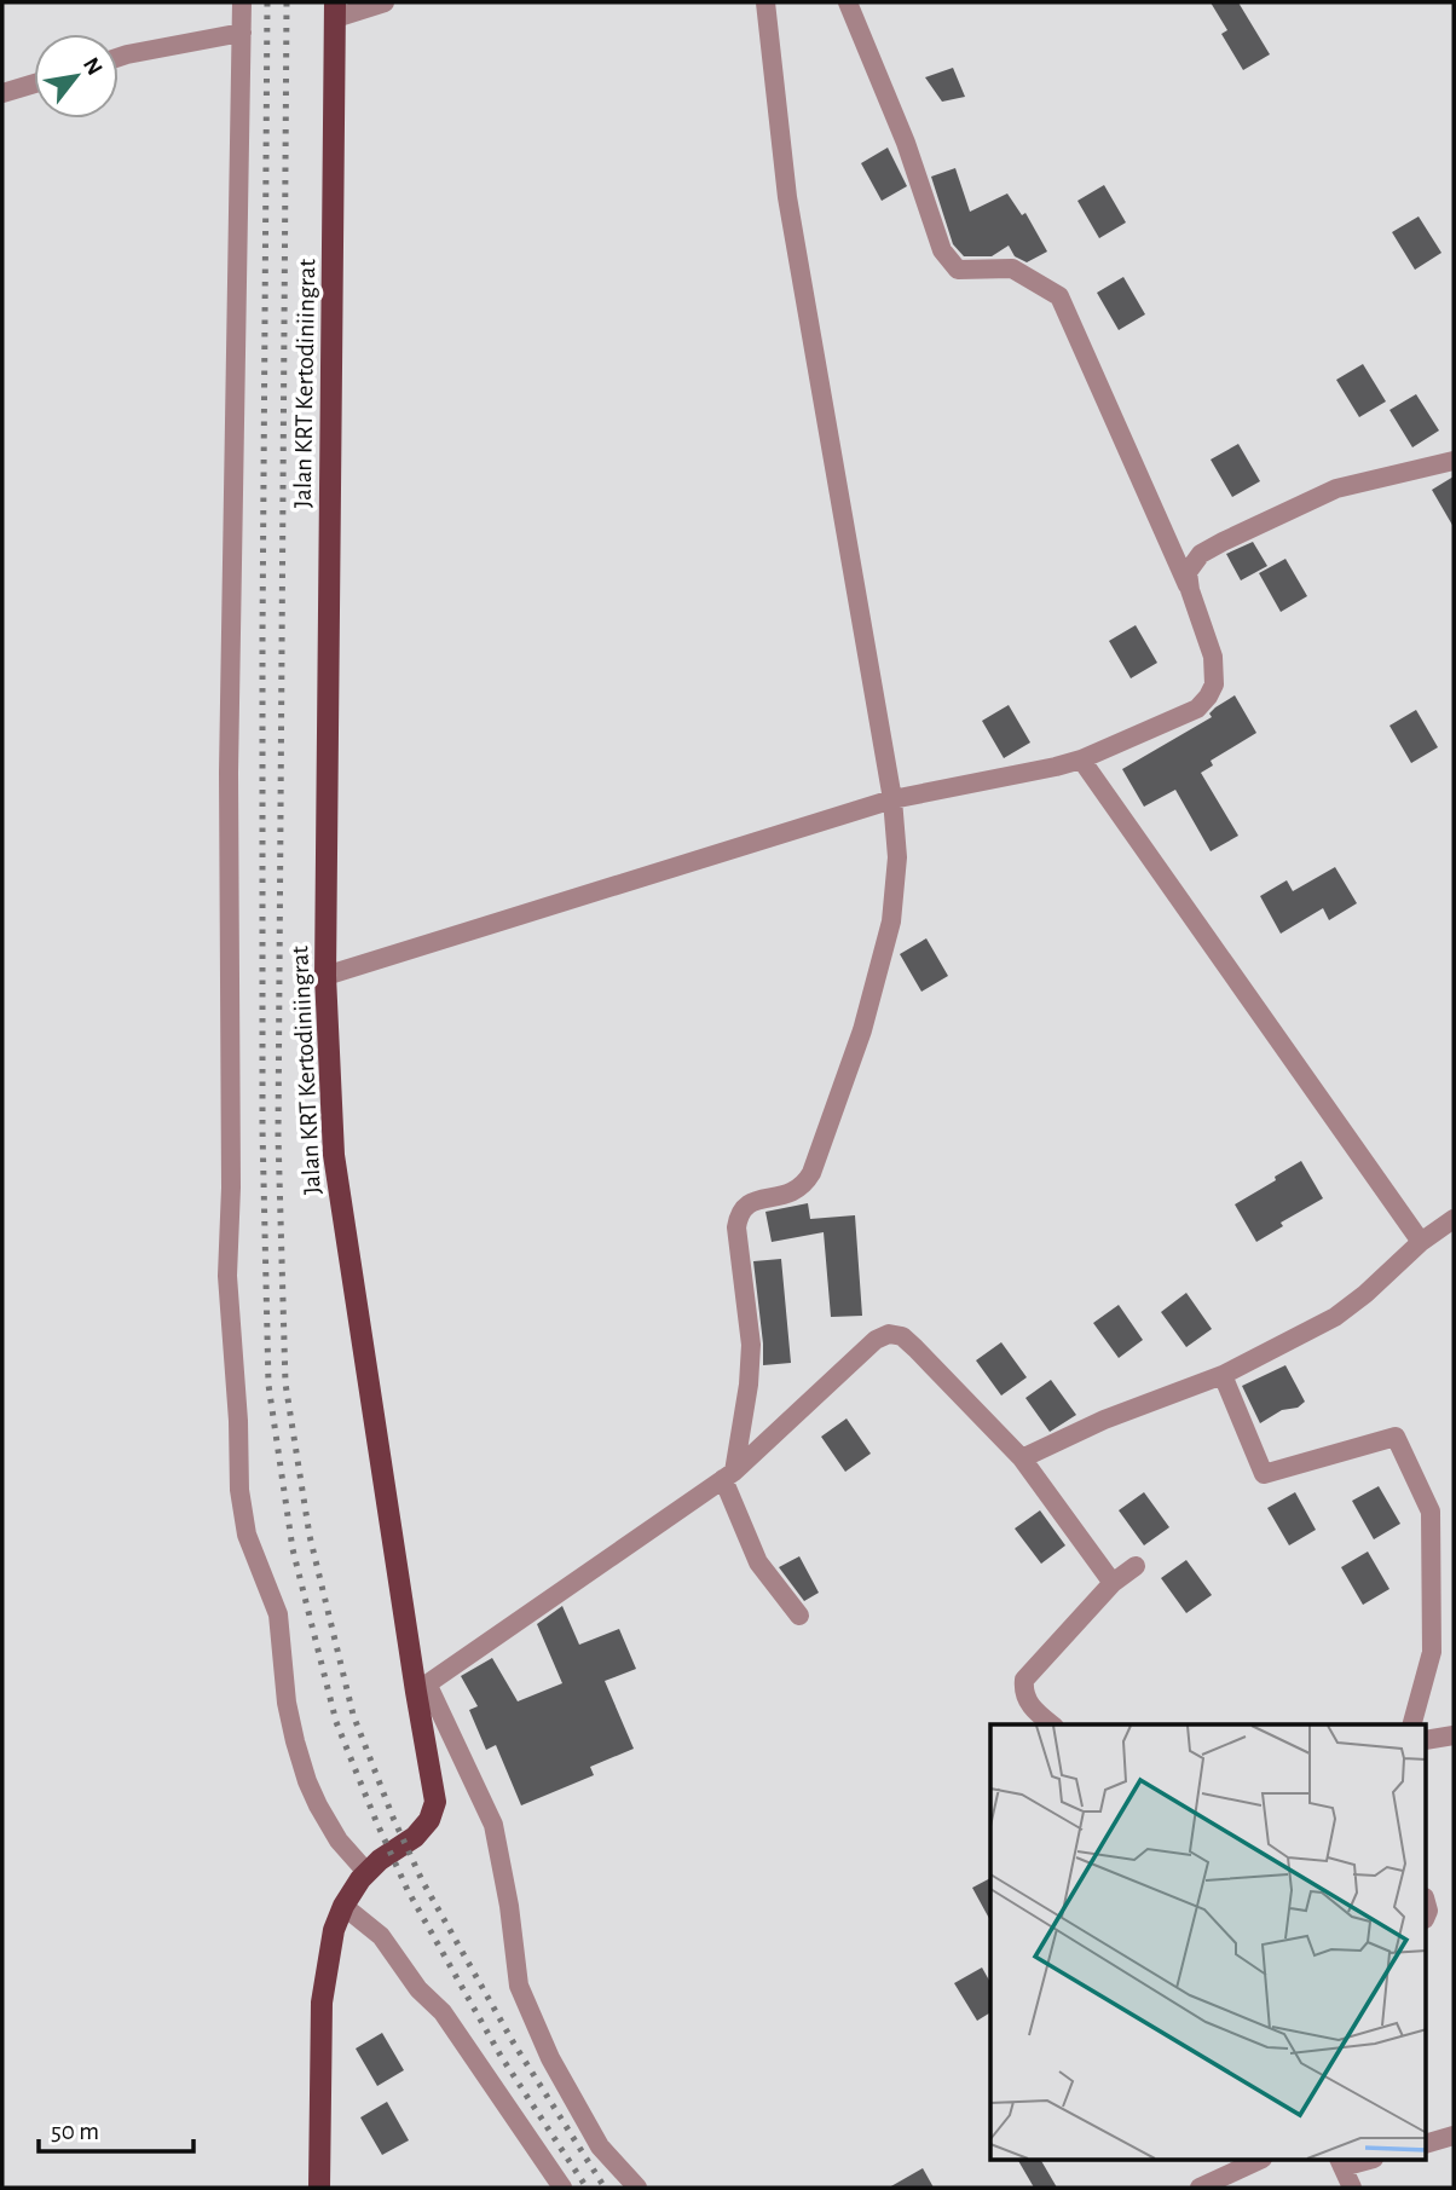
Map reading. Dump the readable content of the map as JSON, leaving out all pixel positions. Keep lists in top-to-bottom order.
{
  "streets": {
    "main road": ["Jalan KRT Kertodiniingrat"]
  },
  "scale_bar": "50 m",
  "north": "top right"
}
